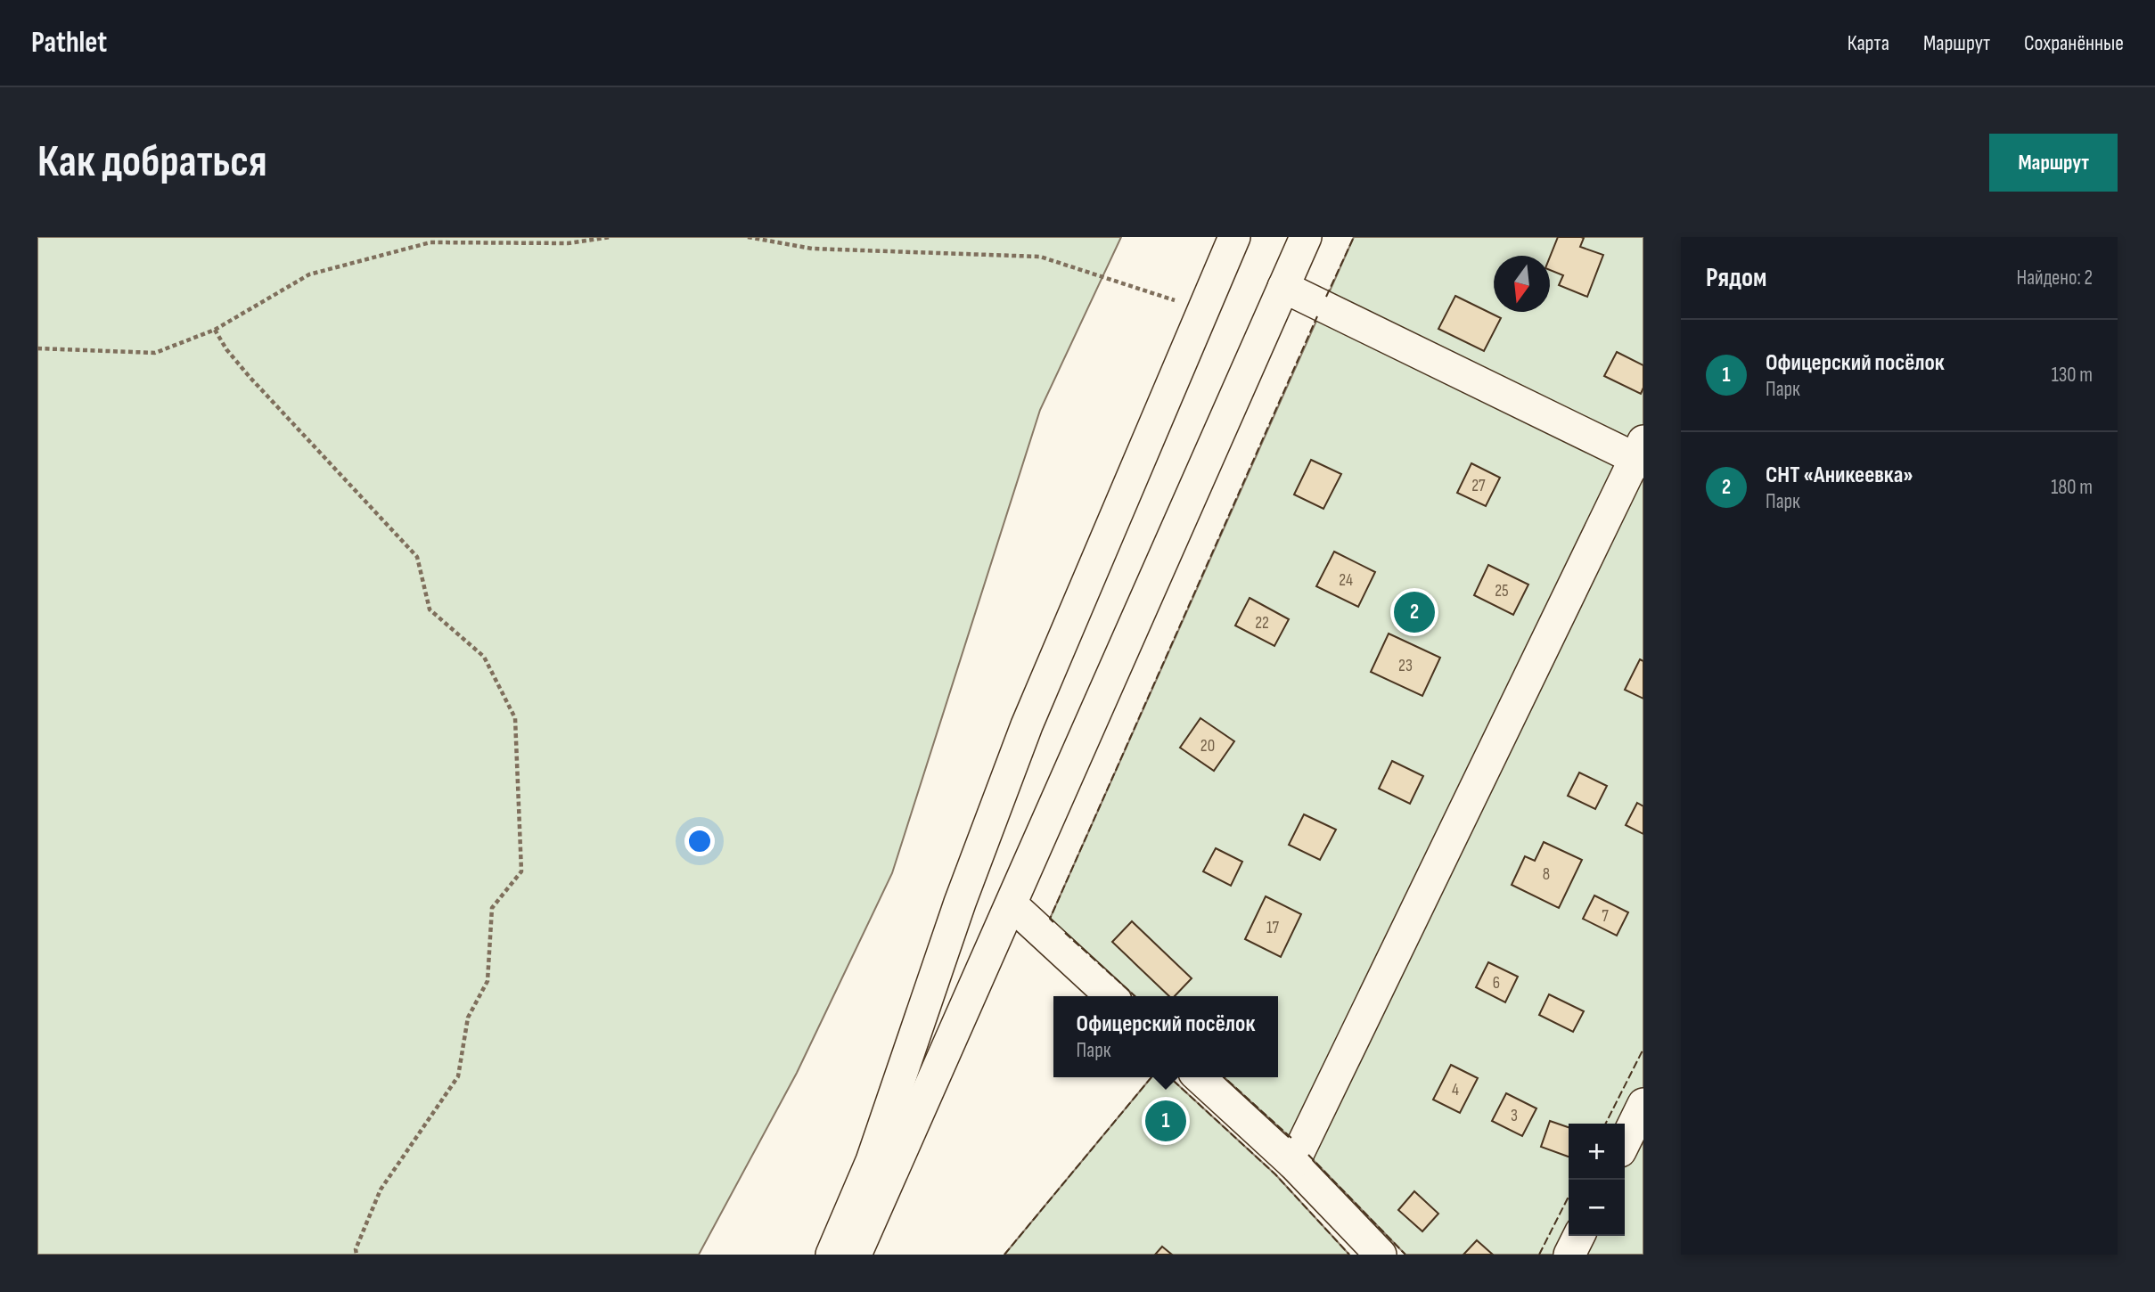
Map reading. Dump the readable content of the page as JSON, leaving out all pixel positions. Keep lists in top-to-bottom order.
{
  "house_numbers": [
    "27",
    "24",
    "25",
    "22",
    "23",
    "20",
    "8",
    "7",
    "17",
    "6",
    "4",
    "3"
  ],
  "north": "bottom",
  "page": {
    "header": "Pathlet",
    "nav": ["Карта", "Маршрут", "Сохранённые"],
    "buttons": "Маршрут",
    "title": "Как добраться",
    "heading": ["Рядом", "Найдено: 2"],
    "list": [
      {
        "mark": "1",
        "name": "Офицерский посёлок",
        "note": "Парк",
        "value": "130 m"
      },
      {
        "mark": "2",
        "name": "СНТ «Аникеевка»",
        "note": "Парк",
        "value": "180 m"
      }
    ],
    "pins": ["2", "1"],
    "popup": ["Офицерский посёлок", "Парк"],
    "map_buttons": ["+", "−"]
  }
}
